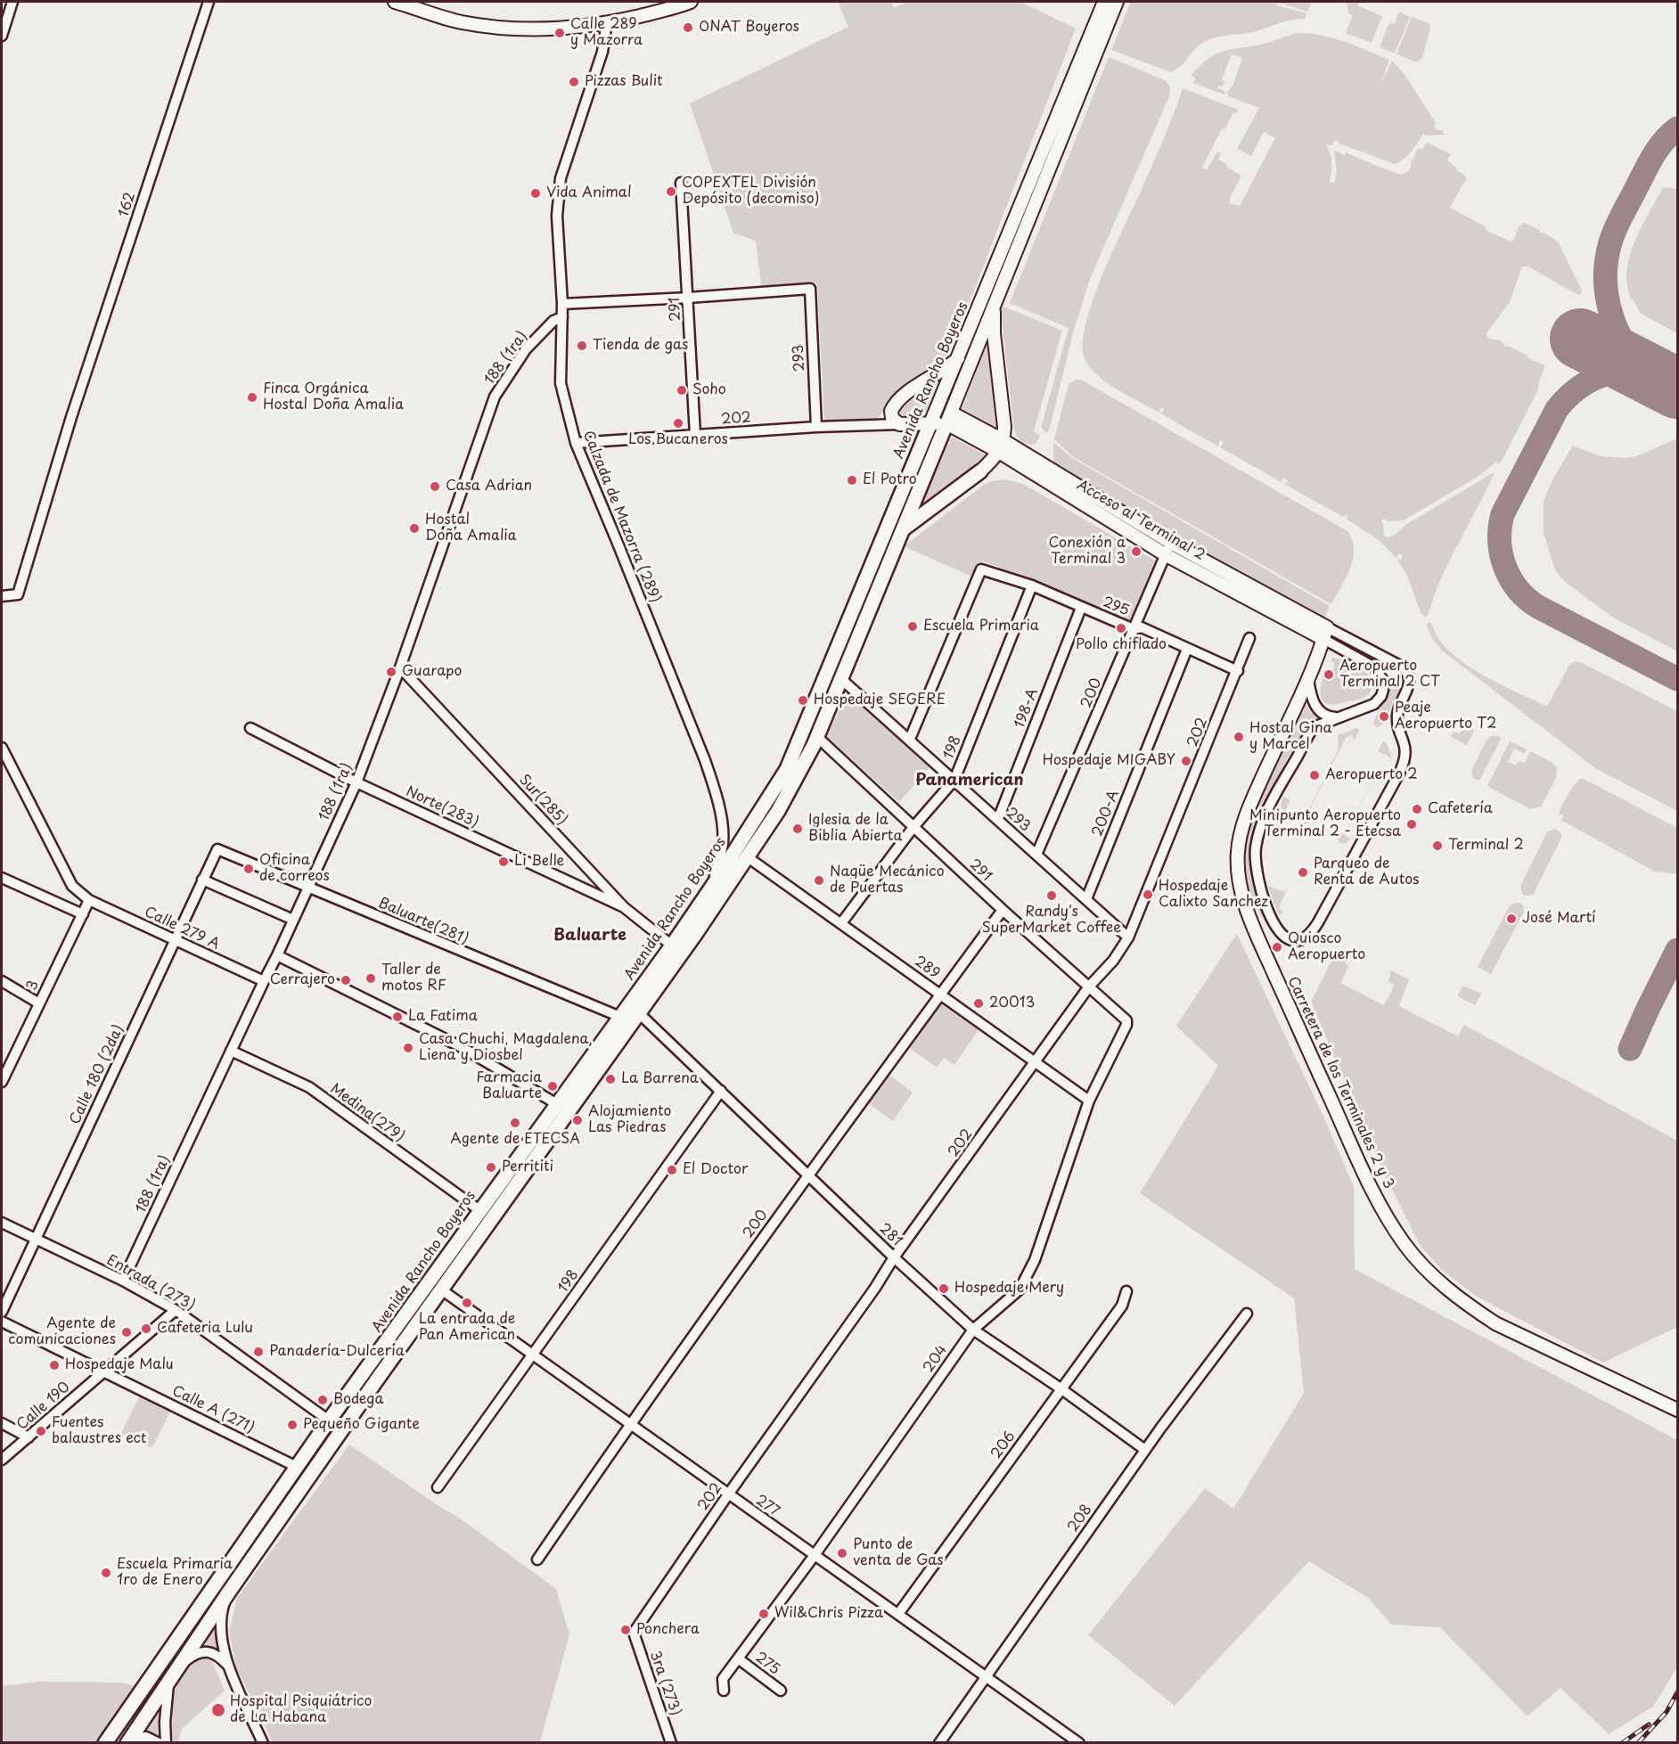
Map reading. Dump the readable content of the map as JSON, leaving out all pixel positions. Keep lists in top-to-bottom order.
{
  "streets": {
    "highway": ["Avenida Rancho Boyeros"],
    "main road": ["Acceso al Terminal 2", "Carretera de los Terminales 2 y 3"],
    "street": [
      "162",
      "291",
      "188 (1ra)",
      "293",
      "202",
      "Calzada de Mazorra (289)",
      "295",
      "200",
      "198-A",
      "198",
      "Sur(285)",
      "Norte(283)",
      "200-A",
      "Baluarte(281)",
      "Calle 279 A",
      "289",
      "3",
      "Calle 180 (2da)",
      "Medina(279)",
      "281",
      "Entrada (273)",
      "204",
      "Calle 190",
      "Calle A (271)",
      "206",
      "277",
      "208",
      "275",
      "3ra (273)"
    ]
  },
  "crossings": [
    ["291", "293"],
    ["291", "Avenida Rancho Boyeros"],
    ["291", "202"],
    ["291", "200"],
    ["291", "198"],
    ["291", "204"],
    ["188 (1ra)", "Calzada de Mazorra (289)"],
    ["188 (1ra)", "Sur(285)"],
    ["188 (1ra)", "Norte(283)"],
    ["188 (1ra)", "Baluarte(281)"],
    ["188 (1ra)", "Calle 279 A"],
    ["188 (1ra)", "Medina(279)"],
    ["188 (1ra)", "Entrada (273)"],
    ["293", "Avenida Rancho Boyeros"],
    ["293", "202"],
    ["293", "295"],
    ["293", "200"],
    ["293", "198-A"],
    ["293", "198"],
    ["293", "200-A"],
    ["Avenida Rancho Boyeros", "Calzada de Mazorra (289)"],
    ["Avenida Rancho Boyeros", "Acceso al Terminal 2"],
    ["Avenida Rancho Boyeros", "Sur(285)"],
    ["Avenida Rancho Boyeros", "Baluarte(281)"],
    ["Avenida Rancho Boyeros", "289"],
    ["Avenida Rancho Boyeros", "Medina(279)"],
    ["Avenida Rancho Boyeros", "281"],
    ["Avenida Rancho Boyeros", "Entrada (273)"],
    ["Avenida Rancho Boyeros", "Calle A (271)"],
    ["Avenida Rancho Boyeros", "277"],
    ["202", "Calzada de Mazorra (289)"],
    ["202", "295"],
    ["202", "289"],
    ["202", "281"],
    ["202", "277"],
    ["202", "3ra (273)"],
    ["Acceso al Terminal 2", "200"],
    ["Acceso al Terminal 2", "Carretera de los Terminales 2 y 3"],
    ["295", "200"],
    ["295", "198-A"],
    ["295", "198"],
    ["295", "200-A"],
    ["200", "289"],
    ["200", "281"],
    ["200", "277"],
    ["198", "289"],
    ["198", "281"],
    ["198", "277"],
    ["Sur(285)", "Norte(283)"],
    ["Baluarte(281)", "Calle 180 (2da)"],
    ["Calle 279 A", "3"],
    ["Calle 279 A", "Calle 180 (2da)"],
    ["289", "204"],
    ["Calle 180 (2da)", "Entrada (273)"],
    ["281", "204"],
    ["281", "206"],
    ["281", "208"],
    ["Entrada (273)", "Calle 190"],
    ["204", "277"],
    ["204", "275"],
    ["Calle 190", "Calle A (271)"],
    ["206", "277"],
    ["277", "208"]
  ],
  "districts": ["Panamerican", "Baluarte"],
  "places": [
    "ONAT Boyeros",
    "Calle 289 y Mazorra",
    "Pizzas Bulit",
    "COPEXTEL División Depósito (decomiso)",
    "Vida Animal",
    "Tienda de gas",
    "Soho",
    "Finca Orgánica Hostal Doña Amalia",
    "Los Bucaneros",
    "El Potro",
    "Casa Adrian",
    "Hostal Doña Amalia",
    "Conexión a Terminal 3",
    "Escuela Primaria",
    "Pollo chiflado",
    "Guarapo",
    "Aeropuerto Terminal 2 CT",
    "Hospedaje SEGERE",
    "Peaje Aeropuerto T2",
    "Hostal Gina y Marcel",
    "Hospedaje MIGABY",
    "Aeropuerto 2",
    "Cafetería",
    "Minipunto Aeropuerto Terminal 2 - Etecsa",
    "Iglesia de la Biblia Abierta",
    "Terminal 2",
    "Li Belle",
    "Oficina de correos",
    "Parqueo de Renta de Autos",
    "Nagüe Mecánico de Puertas",
    "Hospedaje Calixto Sanchez",
    "Randy's SuperMarket Coffee",
    "José Martí",
    "Quiosco Aeropuerto",
    "Taller de motos RF",
    "Cerrajero",
    "20013",
    "La Fatima",
    "Casa Chuchi, Magdalena, Liena y Diosbel",
    "La Barrena",
    "Farmacia Baluarte",
    "Alojamiento Las Piedras",
    "Agente de ETECSA",
    "Perrititi",
    "El Doctor",
    "Hospedaje Mery",
    "La entrada de Pan American",
    "Cafeteria Lulu",
    "Agente de comunicaciones",
    "Panadería-Dulcería",
    "Hospedaje Malu",
    "Bodega",
    "Pequeño Gigante",
    "Fuentes balaustres ect",
    "Punto de venta de Gas",
    "Escuela Primaria 1ro de Enero",
    "Wil&Chris Pizza",
    "Ponchera",
    "Hospital Psiquiátrico de La Habana"
  ]
}
